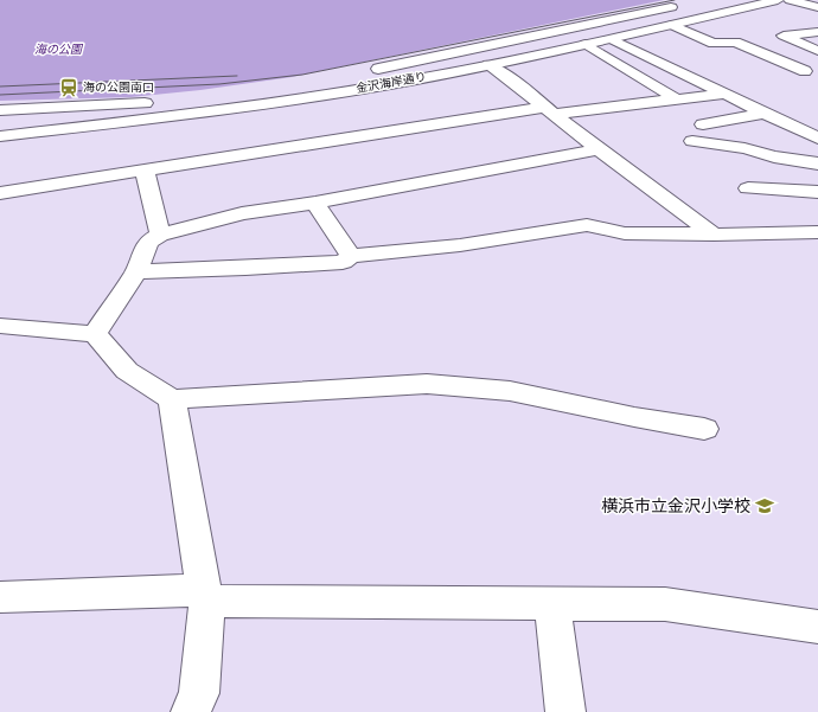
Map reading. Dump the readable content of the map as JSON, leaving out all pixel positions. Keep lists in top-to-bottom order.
{
  "streets": {
    "street": ["金沢海岸通り"]
  },
  "parks": ["海の公園"],
  "places": {
    "station": ["海の公園南口"],
    "school or university": ["横浜市立金沢小学校"]
  }
}
